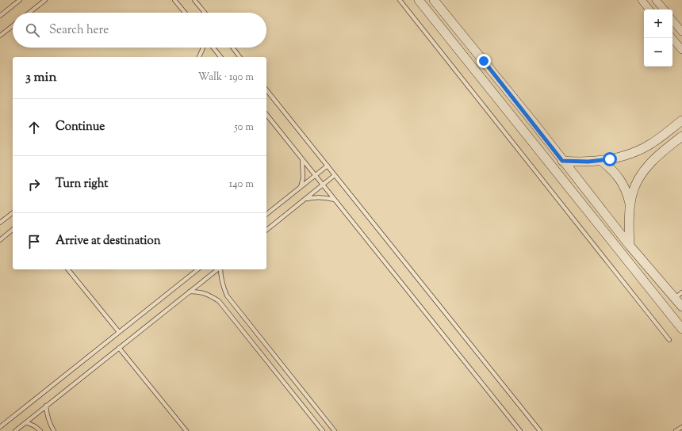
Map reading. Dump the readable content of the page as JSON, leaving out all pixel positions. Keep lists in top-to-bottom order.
{
  "page": {
    "map_buttons": ["+", "−"],
    "search": "Search here",
    "heading": ["3 min", "Walk · 190 m"],
    "list": [
      ["Continue", "50 m"],
      ["Turn right", "140 m"],
      "Arrive at destination"
    ]
  }
}
